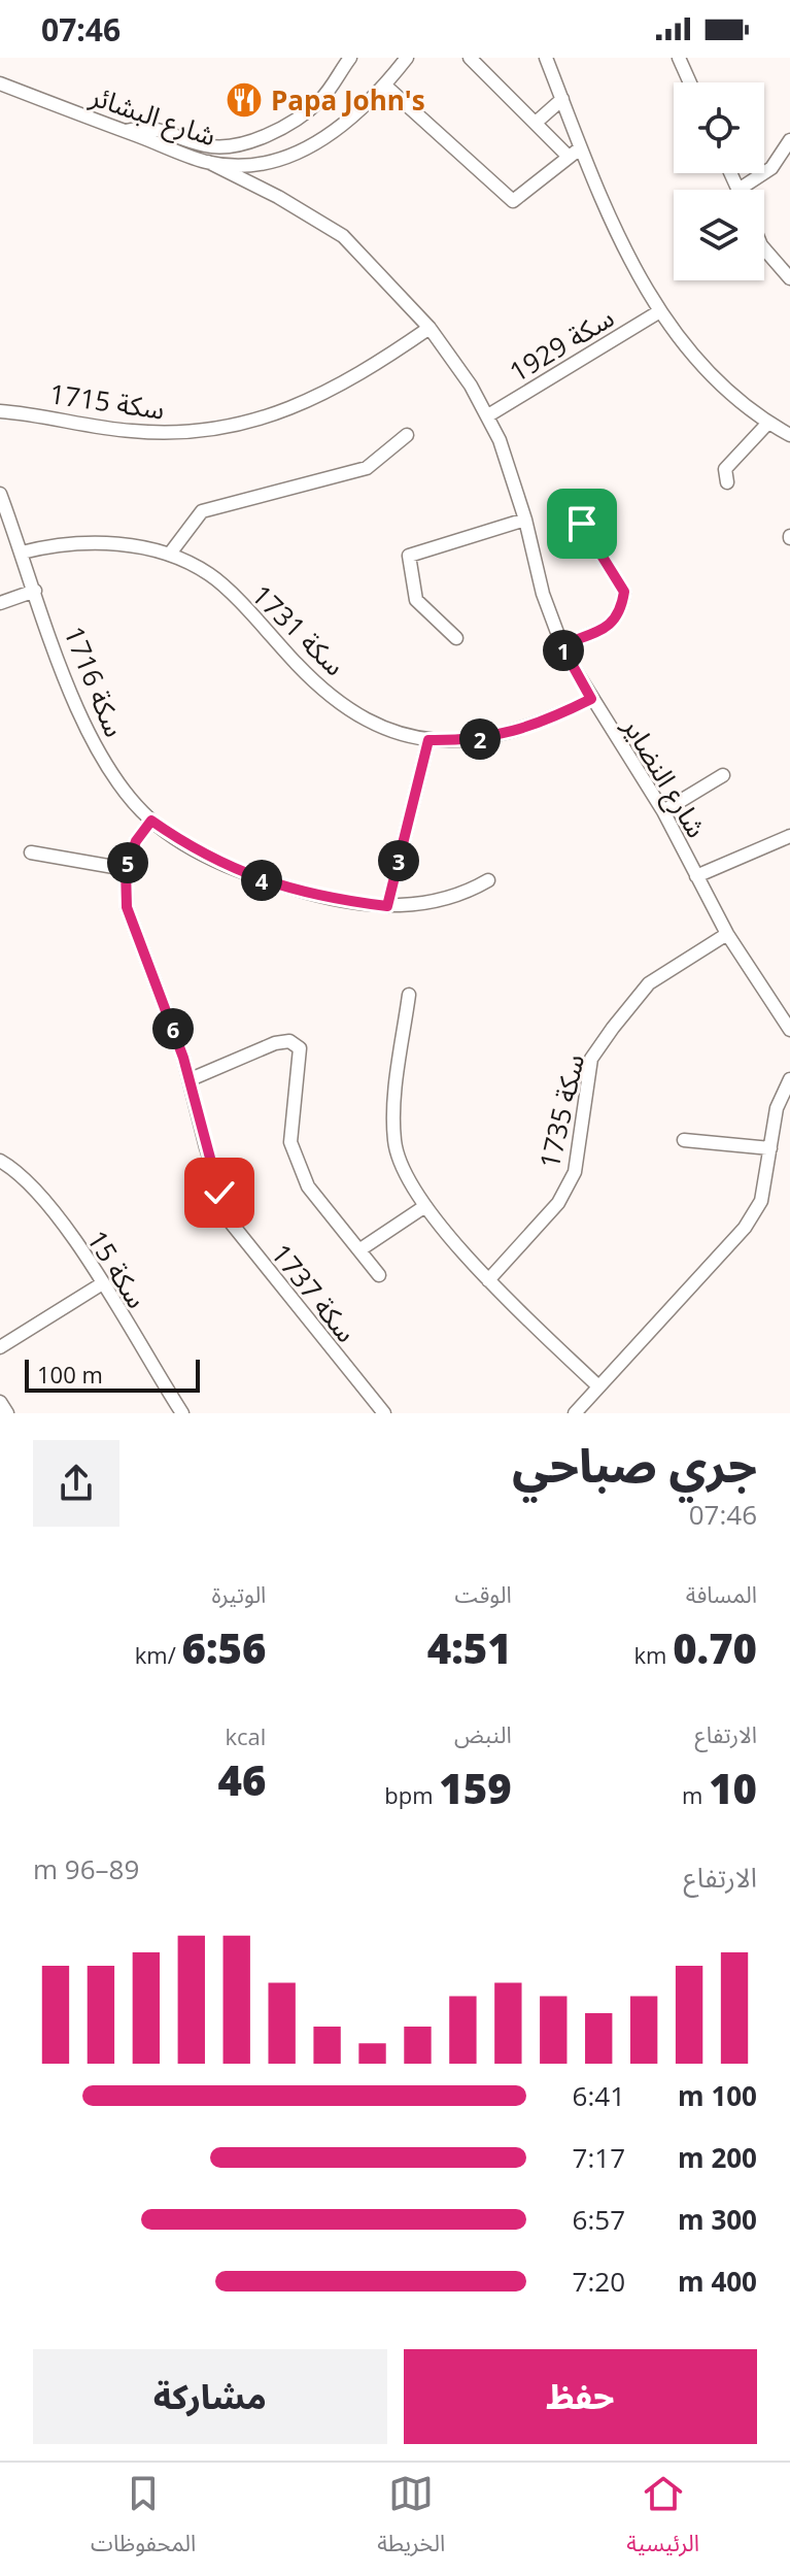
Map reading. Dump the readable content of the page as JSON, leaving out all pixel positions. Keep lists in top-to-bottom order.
{
  "streets": {
    "street": [
      "شارع البشائر",
      "سكة 1929",
      "سكة 1715",
      "سكة 1731",
      "سكة 1716",
      "شارع النضاير",
      "سكة 1735",
      "سكة 15",
      "سكة 1737"
    ]
  },
  "crossings": [
    ["شارع البشائر", "شارع النضاير"],
    ["سكة 1929", "شارع النضاير"],
    ["سكة 1715", "شارع النضاير"],
    ["سكة 1731", "سكة 1716"],
    ["سكة 1731", "شارع النضاير"],
    ["سكة 1716", "سكة 1737"],
    ["شارع النضاير", "سكة 1735"]
  ],
  "places": {
    "restaurant": ["Papa John's"]
  },
  "scale_bar": "100 m",
  "page": {
    "status": "07:46",
    "pins": [
      "1",
      "2",
      "3",
      "5",
      "4",
      "6"
    ],
    "scale": "100 m",
    "heading": ["جري صباحي", "07:46"],
    "stats": [
      ["المسافة", "0.70 km"],
      ["الوقت", "4:51"],
      ["الوتيرة", "6:56 /km"],
      ["الارتفاع", "10 m"],
      ["النبض", "159 bpm"],
      ["kcal", "46"]
    ],
    "chart": ["الارتفاع", "89–96 m"],
    "list": [
      {
        "name": "100 m",
        "note": "6:41"
      },
      {
        "name": "200 m",
        "note": "7:17"
      },
      {
        "name": "300 m",
        "note": "6:57"
      },
      {
        "name": "400 m",
        "note": "7:20"
      }
    ],
    "buttons": ["حفظ", "مشاركة"],
    "tabs": ["الرئيسية", "الخريطة", "المحفوظات"]
  }
}
